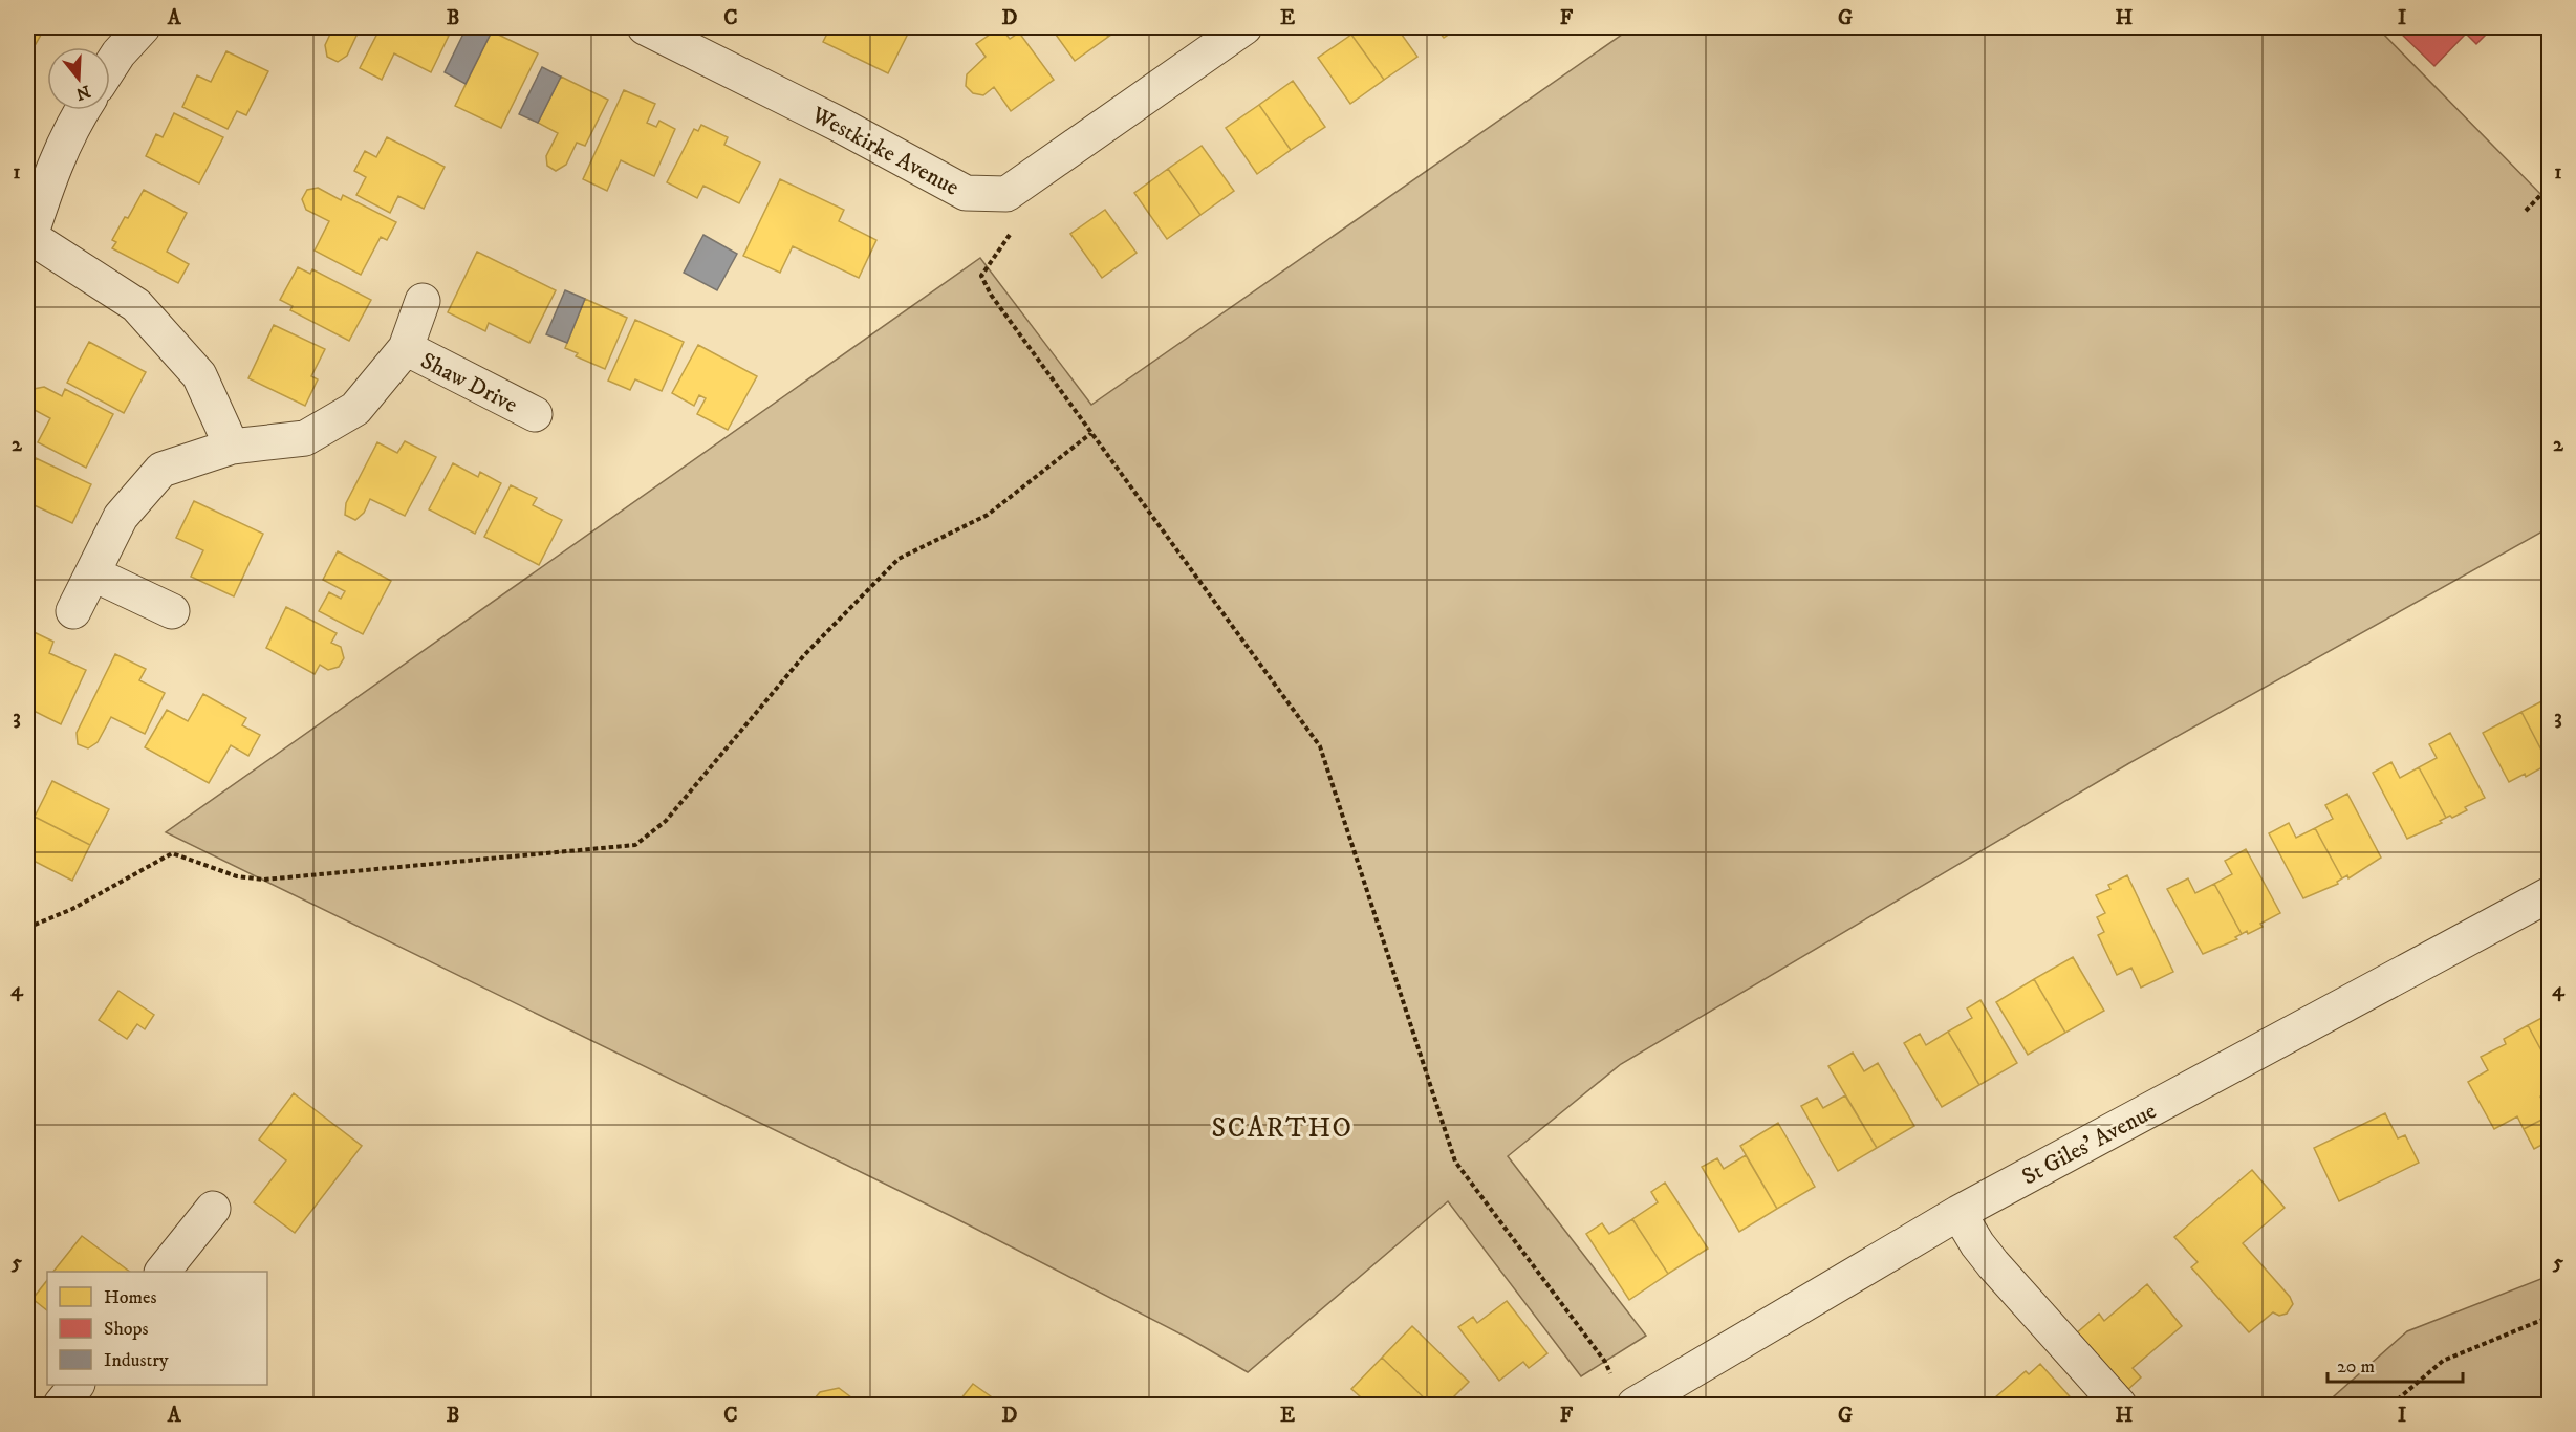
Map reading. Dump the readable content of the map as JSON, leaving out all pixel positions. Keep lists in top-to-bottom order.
{
  "streets": {
    "street": ["Westkirke Avenue", "Shaw Drive", "St Giles' Avenue"]
  },
  "districts": ["SCARTHO"],
  "legend": ["Homes", "Shops", "Industry"],
  "scale_bar": "20 m",
  "north": "bottom",
  "grid": {
    "columns": [
      "A",
      "B",
      "C",
      "D",
      "E",
      "F",
      "G",
      "H",
      "I"
    ],
    "rows": [
      "1",
      "2",
      "3",
      "4",
      "5"
    ]
  }
}
